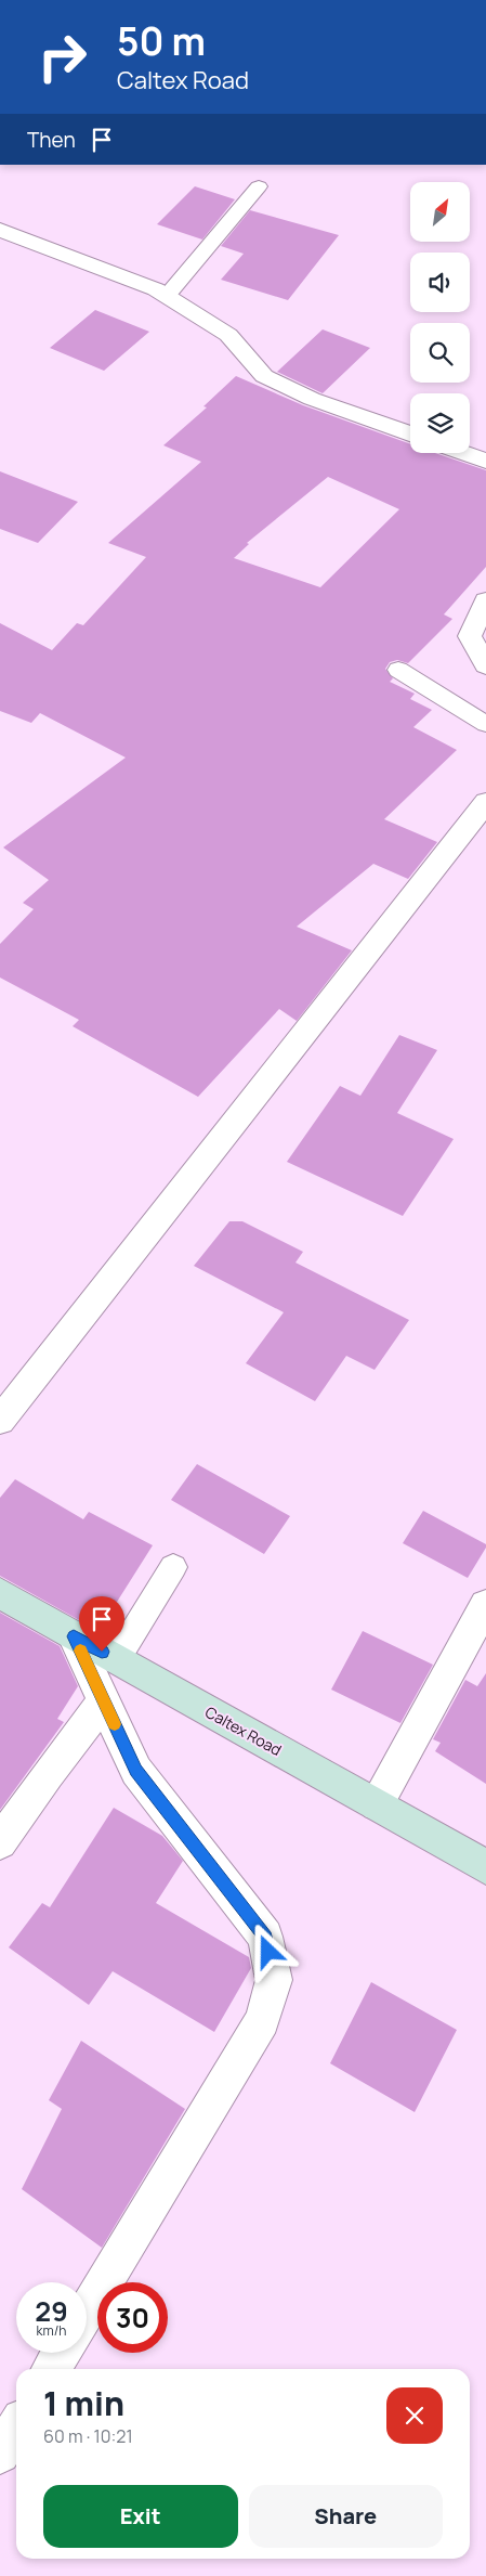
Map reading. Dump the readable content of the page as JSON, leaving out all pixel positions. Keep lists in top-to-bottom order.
{
  "streets": {
    "street": ["Caltex Road"]
  },
  "north": "top right",
  "page": {
    "turn": ["50 m", "Caltex Road"],
    "then": "Then",
    "speed": "29 km/h",
    "limit": "30",
    "heading": ["1 min", "60 m · 10:21"],
    "buttons": ["Exit", "Share"]
  }
}
